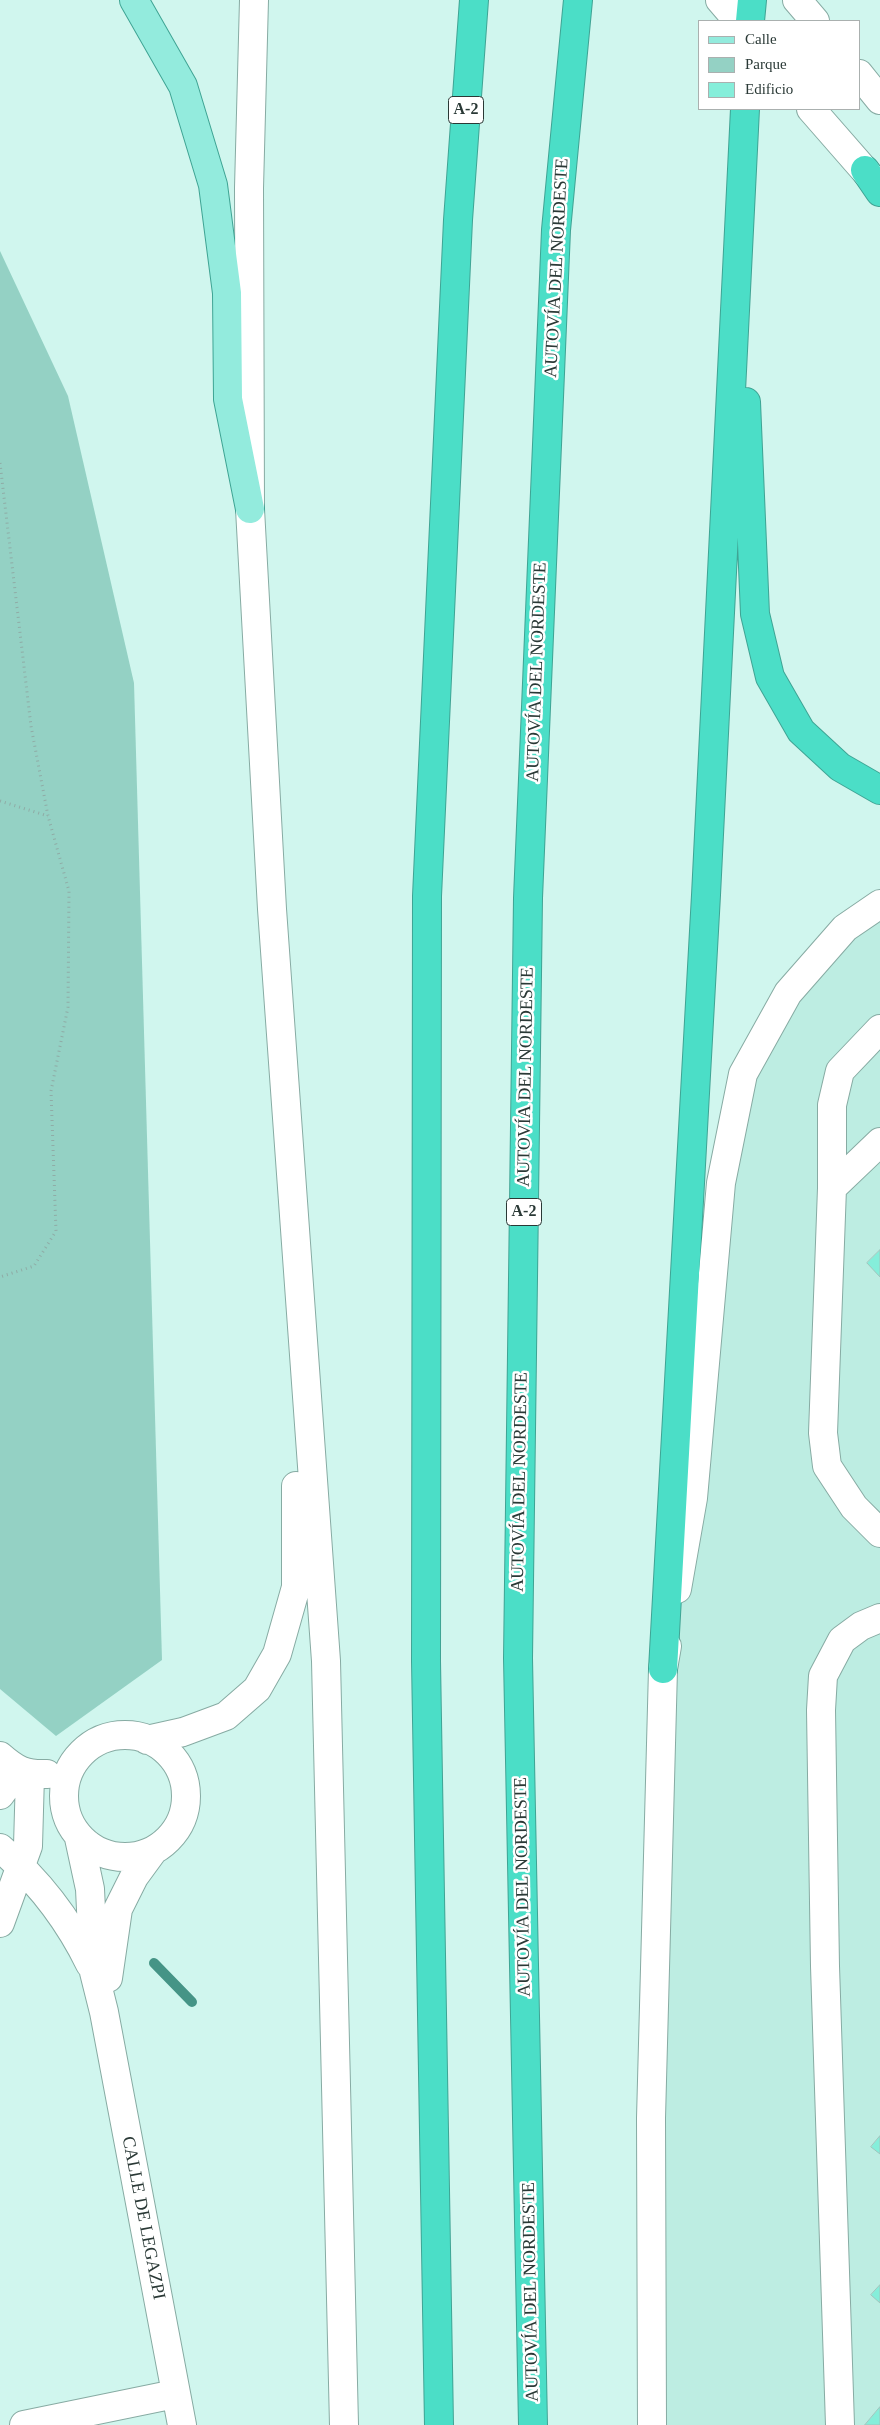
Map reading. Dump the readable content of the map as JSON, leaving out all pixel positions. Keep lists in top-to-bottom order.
{
  "streets": {
    "highway": ["A-2", "AUTOVÍA DEL NORDESTE"],
    "street": ["CALLE DE LEGAZPI"]
  },
  "legend": ["Calle", "Parque", "Edificio"]
}
